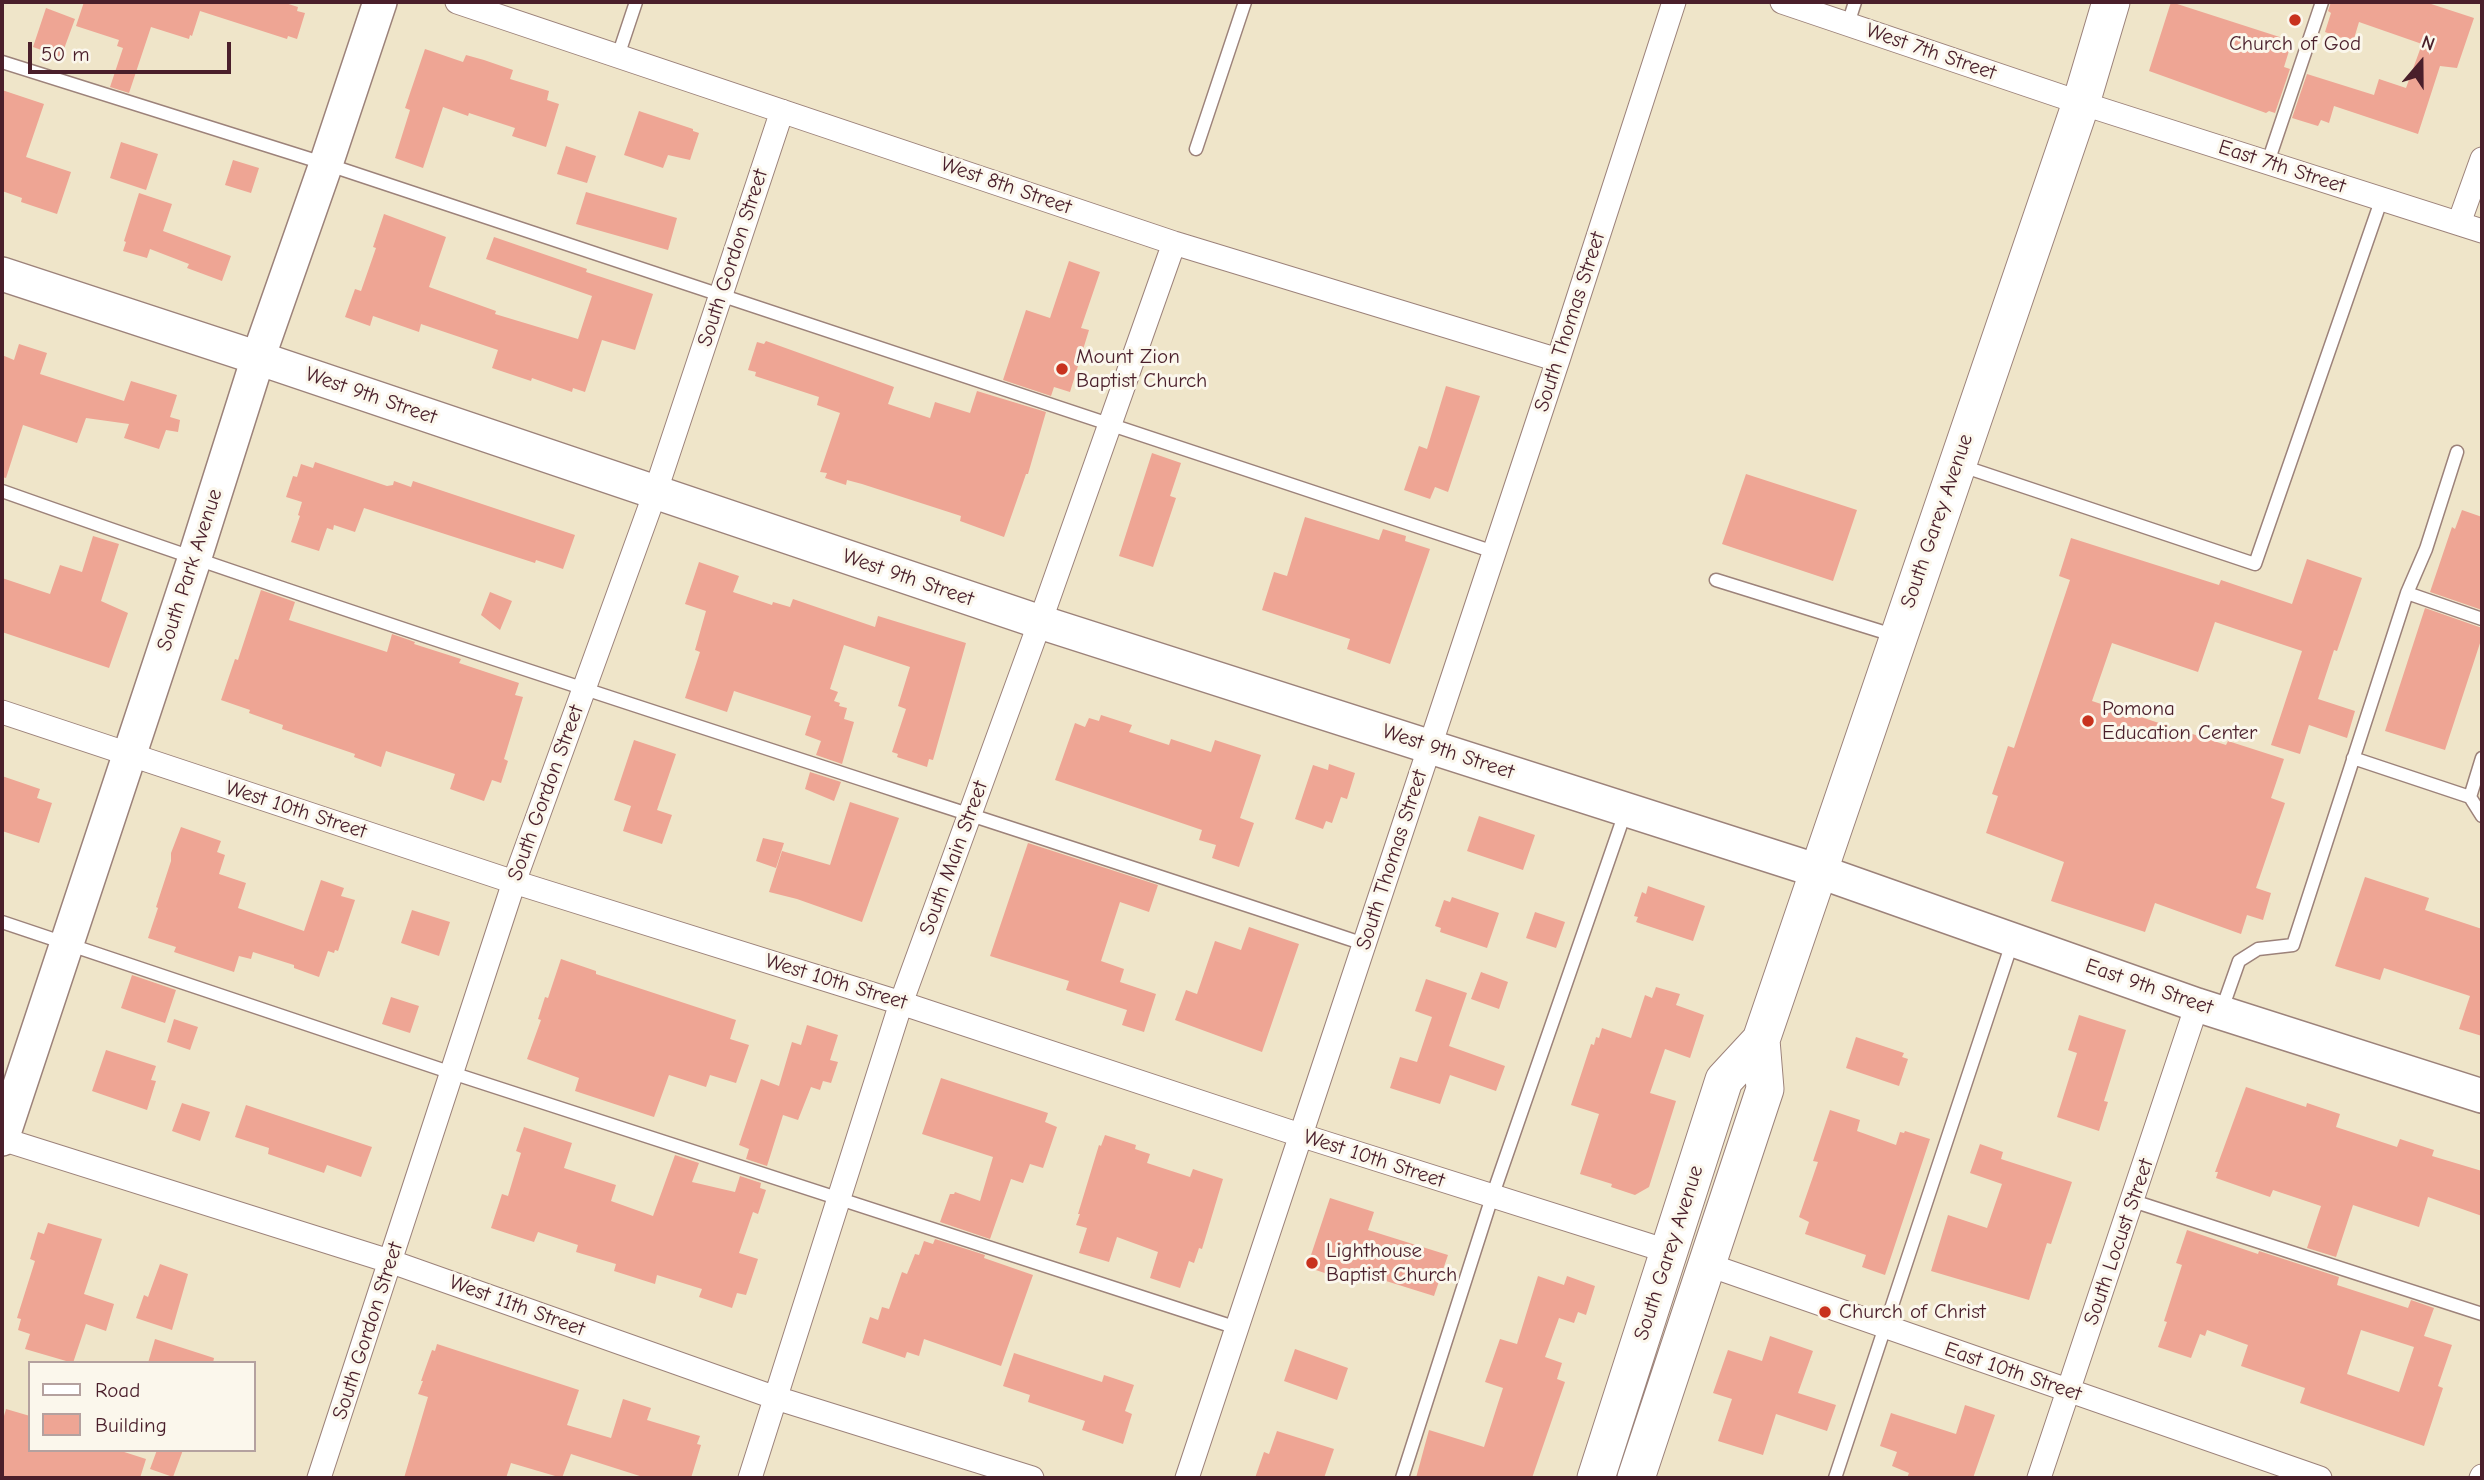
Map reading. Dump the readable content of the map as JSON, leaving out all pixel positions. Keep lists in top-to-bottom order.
{
  "streets": {
    "main road": ["South Garey Avenue"],
    "street": [
      "West 7th Street",
      "East 7th Street",
      "West 8th Street",
      "South Gordon Street",
      "South Thomas Street",
      "West 9th Street",
      "South Park Avenue",
      "West 10th Street",
      "South Main Street",
      "East 9th Street",
      "South Locust Street",
      "West 11th Street",
      "East 10th Street"
    ]
  },
  "crossings": [
    ["West 7th Street", "East 7th Street"],
    ["West 7th Street", "South Garey Avenue"],
    ["East 7th Street", "South Garey Avenue"],
    ["West 8th Street", "South Gordon Street"],
    ["West 8th Street", "South Thomas Street"],
    ["West 8th Street", "South Main Street"],
    ["South Gordon Street", "West 9th Street"],
    ["South Gordon Street", "West 10th Street"],
    ["South Gordon Street", "West 11th Street"],
    ["South Thomas Street", "West 9th Street"],
    ["South Thomas Street", "West 10th Street"],
    ["West 9th Street", "South Garey Avenue"],
    ["West 9th Street", "South Park Avenue"],
    ["West 9th Street", "South Main Street"],
    ["West 9th Street", "East 9th Street"],
    ["South Garey Avenue", "West 10th Street"],
    ["South Garey Avenue", "East 9th Street"],
    ["South Garey Avenue", "East 10th Street"],
    ["South Park Avenue", "West 10th Street"],
    ["South Park Avenue", "West 11th Street"],
    ["West 10th Street", "South Main Street"],
    ["South Main Street", "West 11th Street"],
    ["East 9th Street", "South Locust Street"],
    ["South Locust Street", "East 10th Street"]
  ],
  "places": [
    "Church of God",
    "Mount Zion Baptist Church",
    "Pomona Education Center",
    "Lighthouse Baptist Church",
    "Church of Christ"
  ],
  "legend": ["Road", "Building"],
  "scale_bar": "50 m",
  "north": "top"
}
